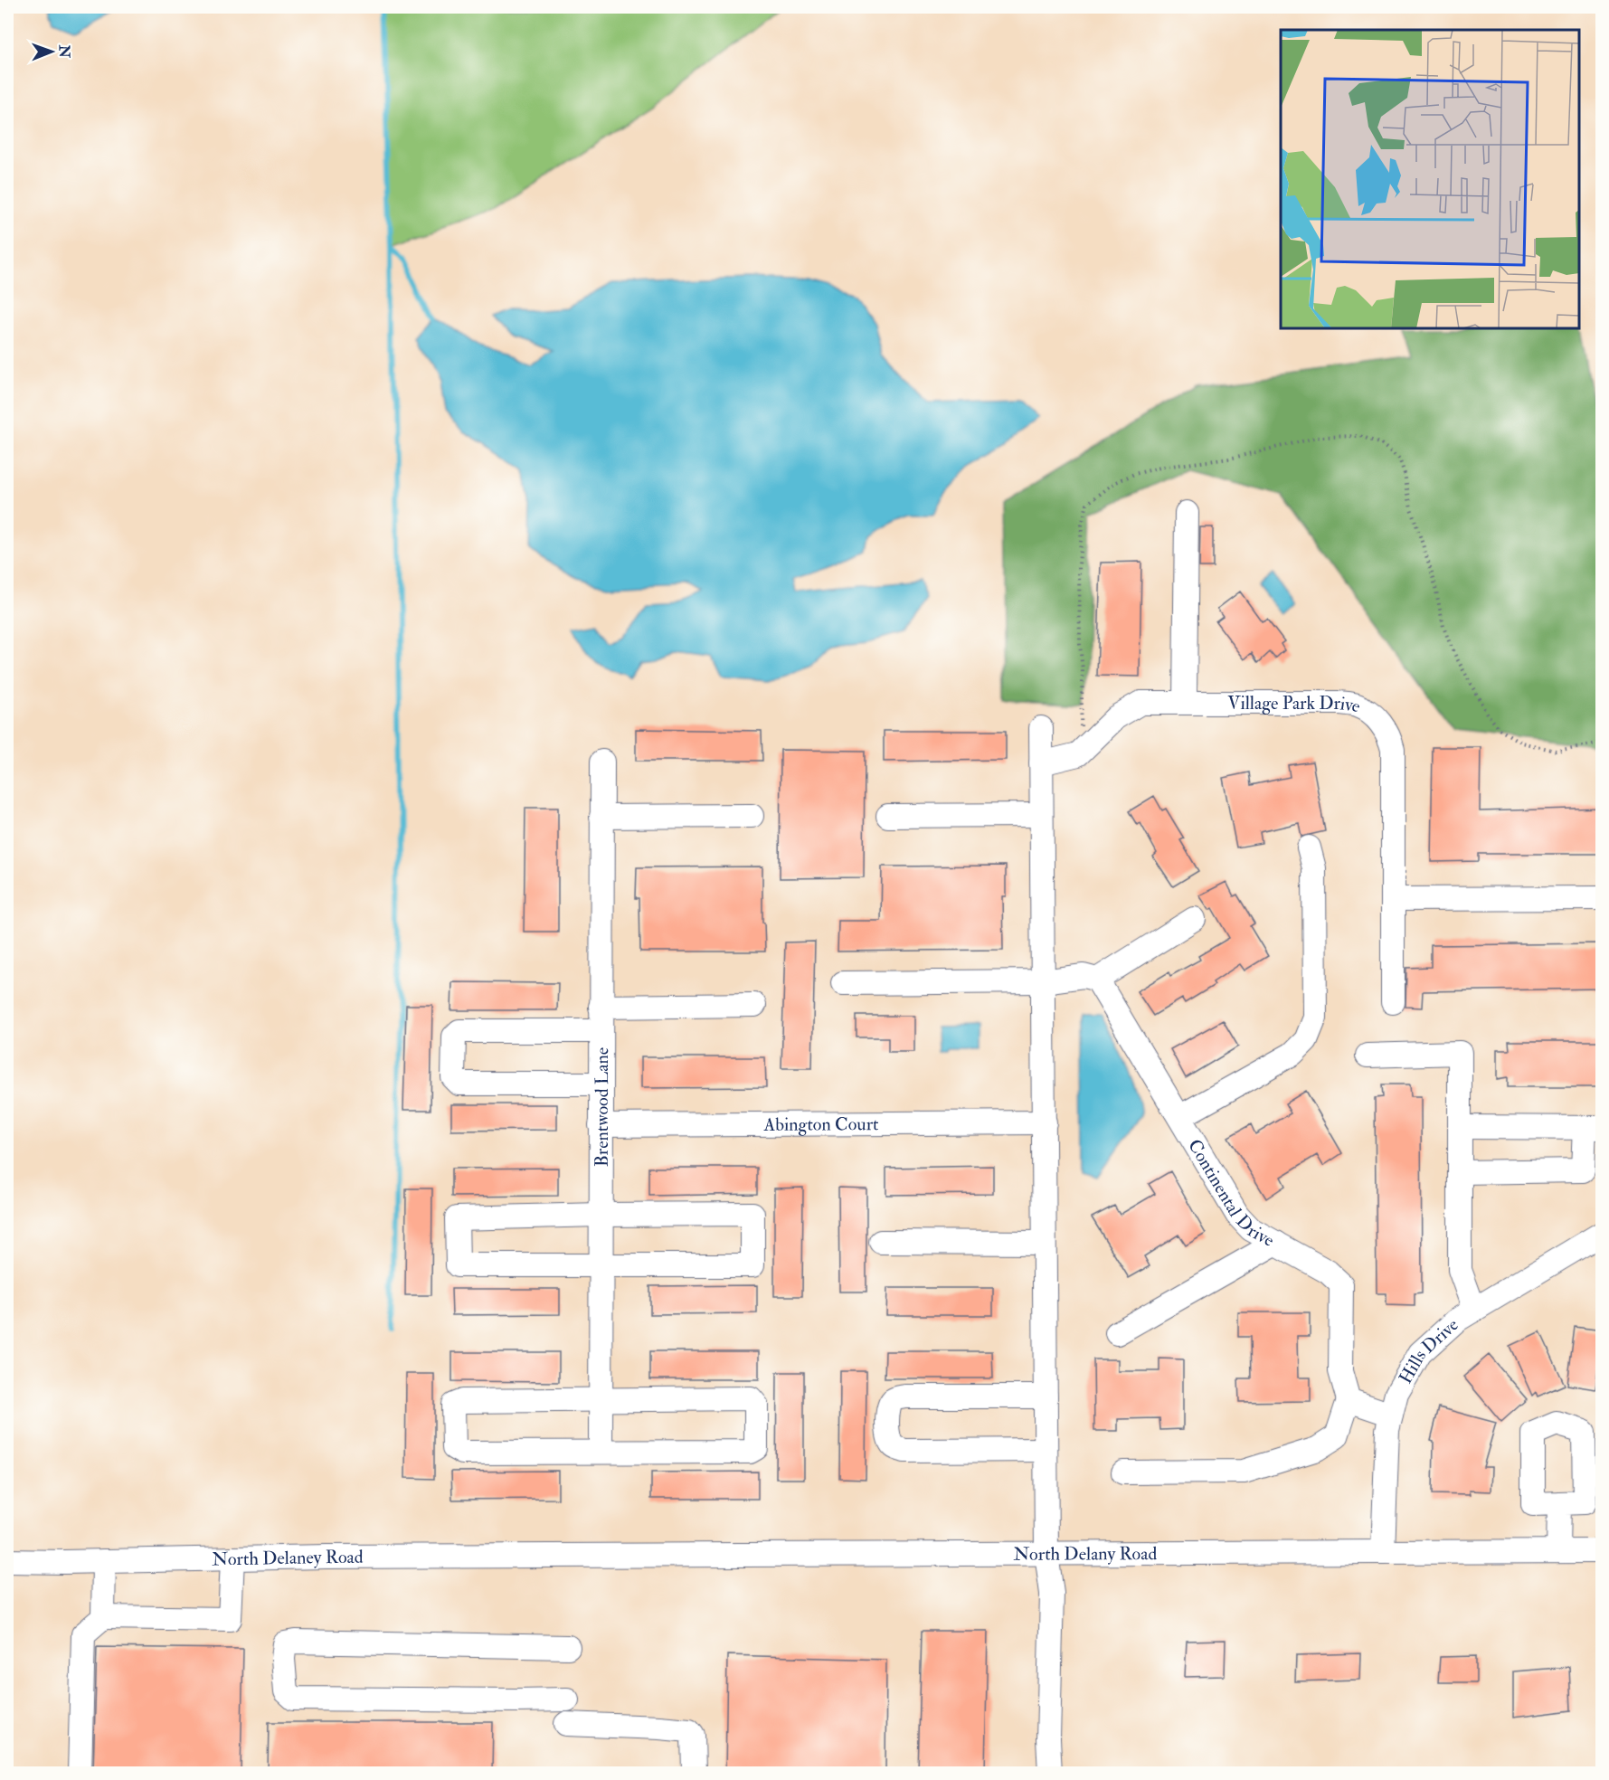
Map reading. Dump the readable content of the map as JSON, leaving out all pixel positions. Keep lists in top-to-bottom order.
{
  "streets": {
    "street": [
      "Village Park Drive",
      "Brentwood Lane",
      "Abington Court",
      "Continental Drive",
      "Hills Drive",
      "North Delany Road",
      "North Delaney Road"
    ]
  },
  "crossings": [
    ["Brentwood Lane", "Abington Court"],
    ["Hills Drive", "North Delany Road"],
    ["North Delany Road", "North Delaney Road"]
  ],
  "north": "right"
}
